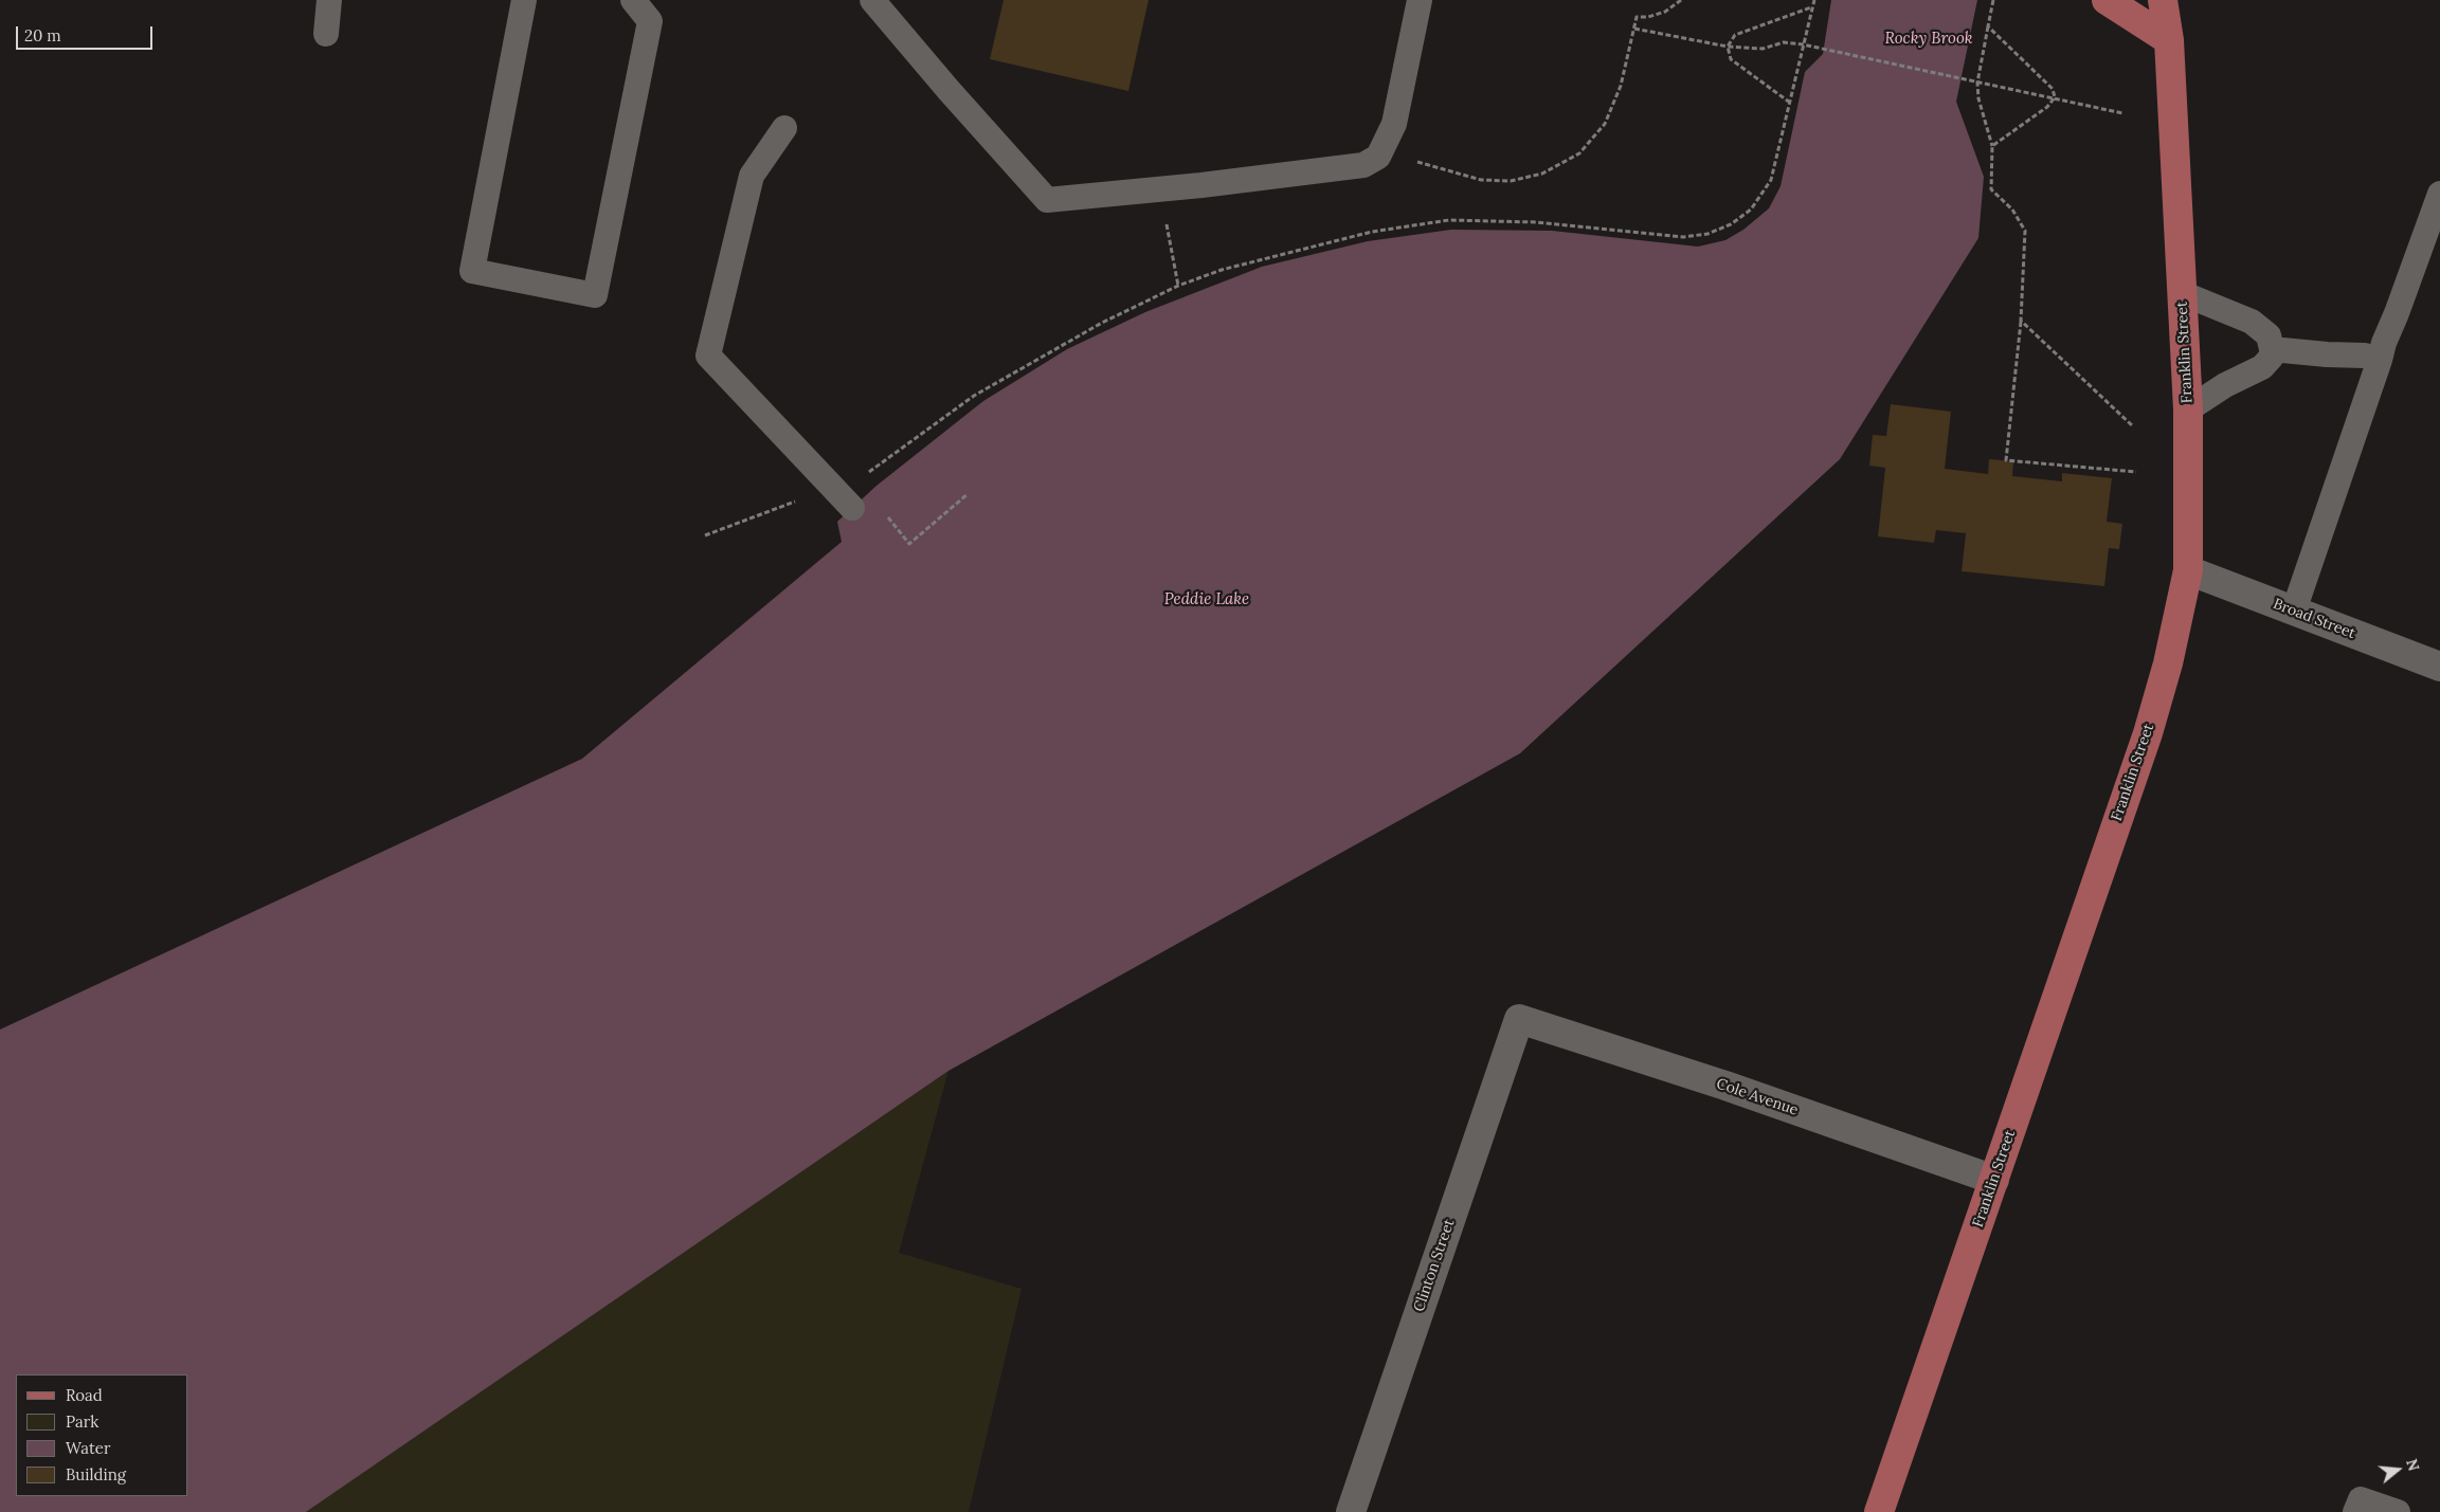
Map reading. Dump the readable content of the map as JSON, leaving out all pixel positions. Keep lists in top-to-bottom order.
{
  "streets": {
    "main road": ["Franklin Street"],
    "street": ["Broad Street", "Cole Avenue", "Clinton Street"]
  },
  "crossings": [
    ["Franklin Street", "Broad Street"],
    ["Franklin Street", "Cole Avenue"],
    ["Cole Avenue", "Clinton Street"]
  ],
  "water": ["Rocky Brook", "Peddie Lake"],
  "legend": [
    "Road",
    "Park",
    "Water",
    "Building"
  ],
  "scale_bar": "20 m",
  "north": "right"
}
